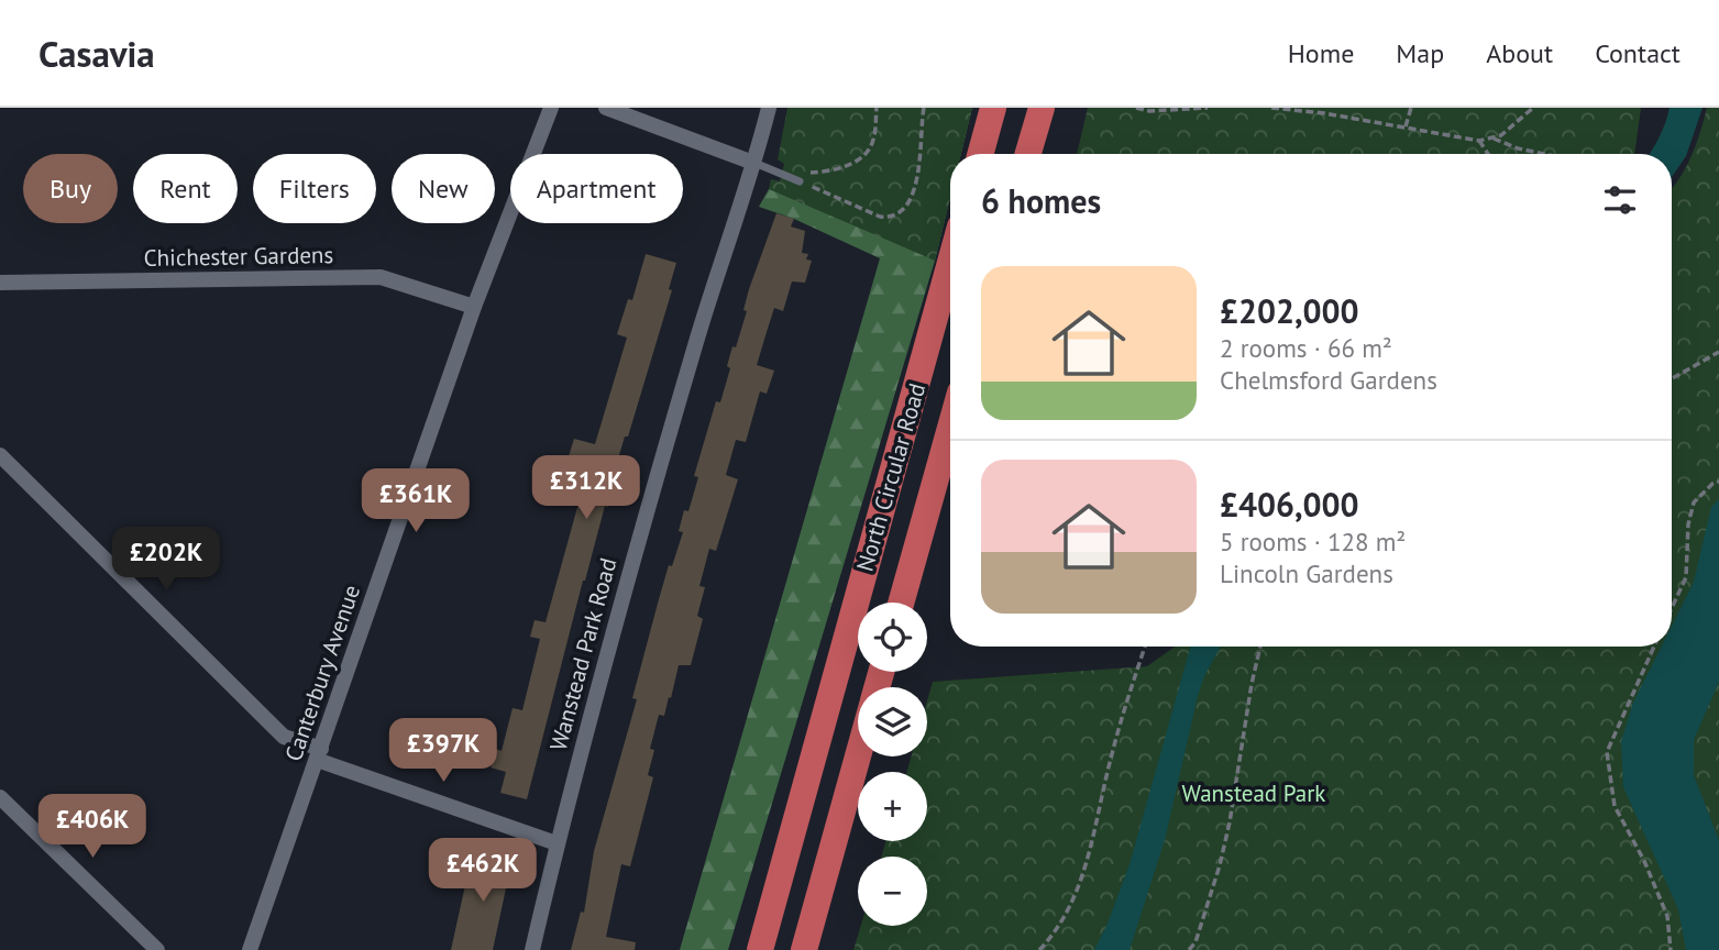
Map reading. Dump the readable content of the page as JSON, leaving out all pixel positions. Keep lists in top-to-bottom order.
{
  "streets": {
    "highway": ["North Circular Road"],
    "street": ["Chichester Gardens", "Wanstead Park Road", "Canterbury Avenue"]
  },
  "crossings": [
    ["Chichester Gardens", "Canterbury Avenue"]
  ],
  "parks": ["Wanstead Park"],
  "page": {
    "header": "Casavia",
    "nav": [
      "Home",
      "Map",
      "About",
      "Contact"
    ],
    "chip": [
      "Buy",
      "Rent",
      "Filters",
      "New",
      "Apartment"
    ],
    "heading": "6 homes",
    "list": [
      {
        "name": "£202,000",
        "note": "2 rooms · 66 m² · Chelmsford Gardens"
      },
      {
        "name": "£406,000",
        "note": "5 rooms · 128 m² · Lincoln Gardens"
      }
    ],
    "price": [
      "£312K",
      "£361K",
      "£202K",
      "£397K",
      "£406K",
      "£462K"
    ],
    "map_buttons": ["+", "−"]
  }
}
